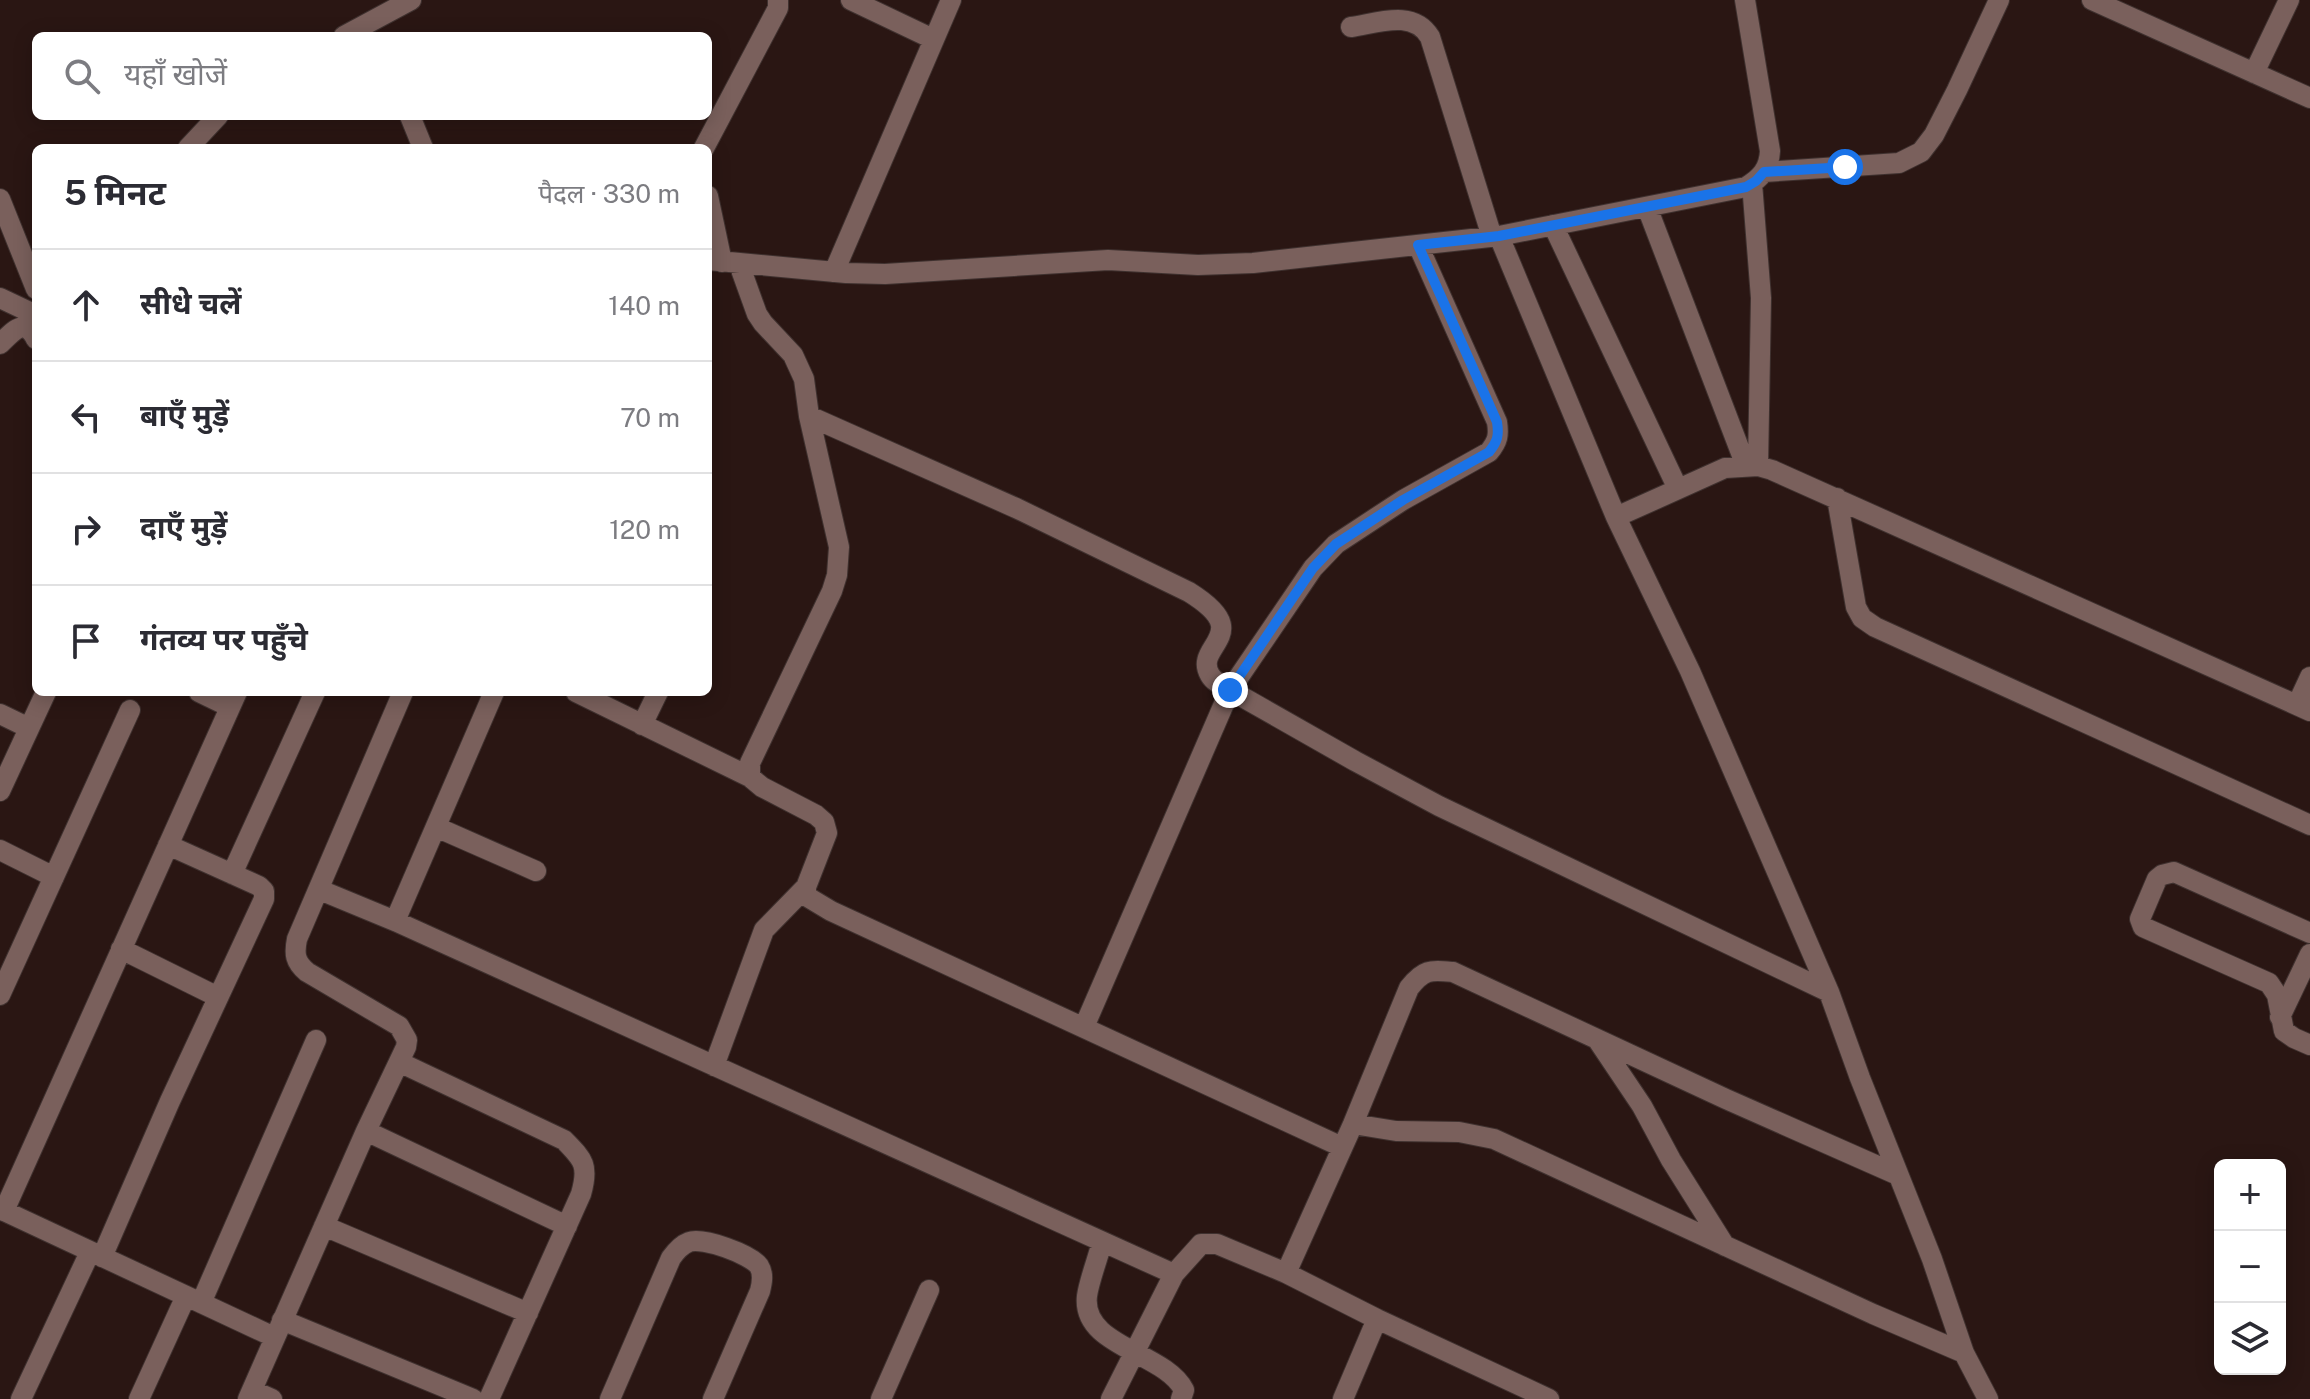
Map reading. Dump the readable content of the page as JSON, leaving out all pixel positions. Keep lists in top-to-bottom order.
{
  "page": {
    "search": "यहाँ खोजें",
    "heading": ["5 मिनट", "पैदल · 330 m"],
    "list": [
      ["सीधे चलें", "140 m"],
      ["बाएँ मुड़ें", "70 m"],
      ["दाएँ मुड़ें", "120 m"],
      "गंतव्य पर पहुँचे"
    ],
    "map_buttons": ["+", "−"]
  }
}
